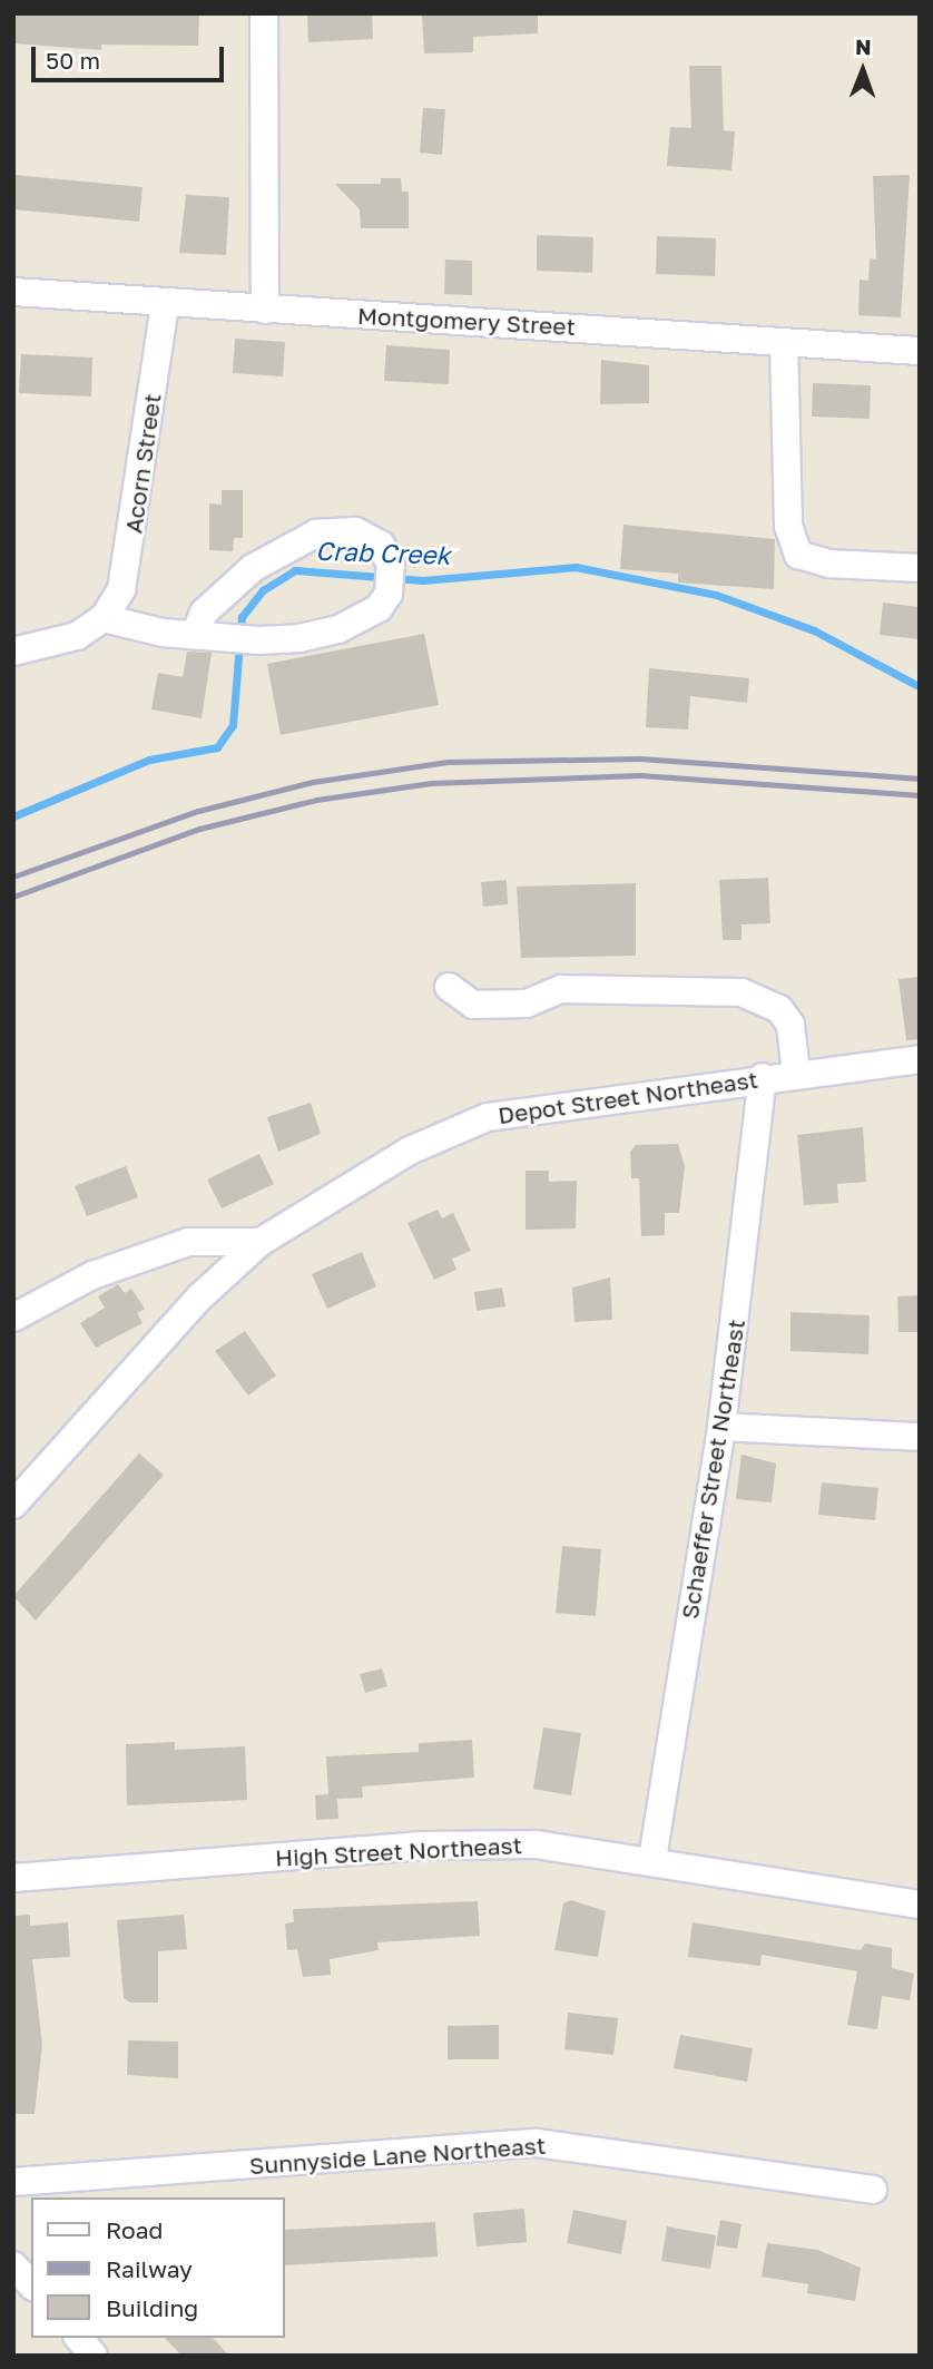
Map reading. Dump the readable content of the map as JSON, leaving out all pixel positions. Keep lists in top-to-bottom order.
{
  "streets": {
    "street": [
      "Montgomery Street",
      "Acorn Street",
      "Depot Street Northeast",
      "Schaeffer Street Northeast",
      "High Street Northeast",
      "Sunnyside Lane Northeast"
    ]
  },
  "crossings": [
    ["Montgomery Street", "Acorn Street"],
    ["Depot Street Northeast", "Schaeffer Street Northeast"],
    ["Schaeffer Street Northeast", "High Street Northeast"]
  ],
  "water": ["Crab Creek"],
  "legend": ["Road", "Railway", "Building"],
  "scale_bar": "50 m",
  "north": "top"
}
